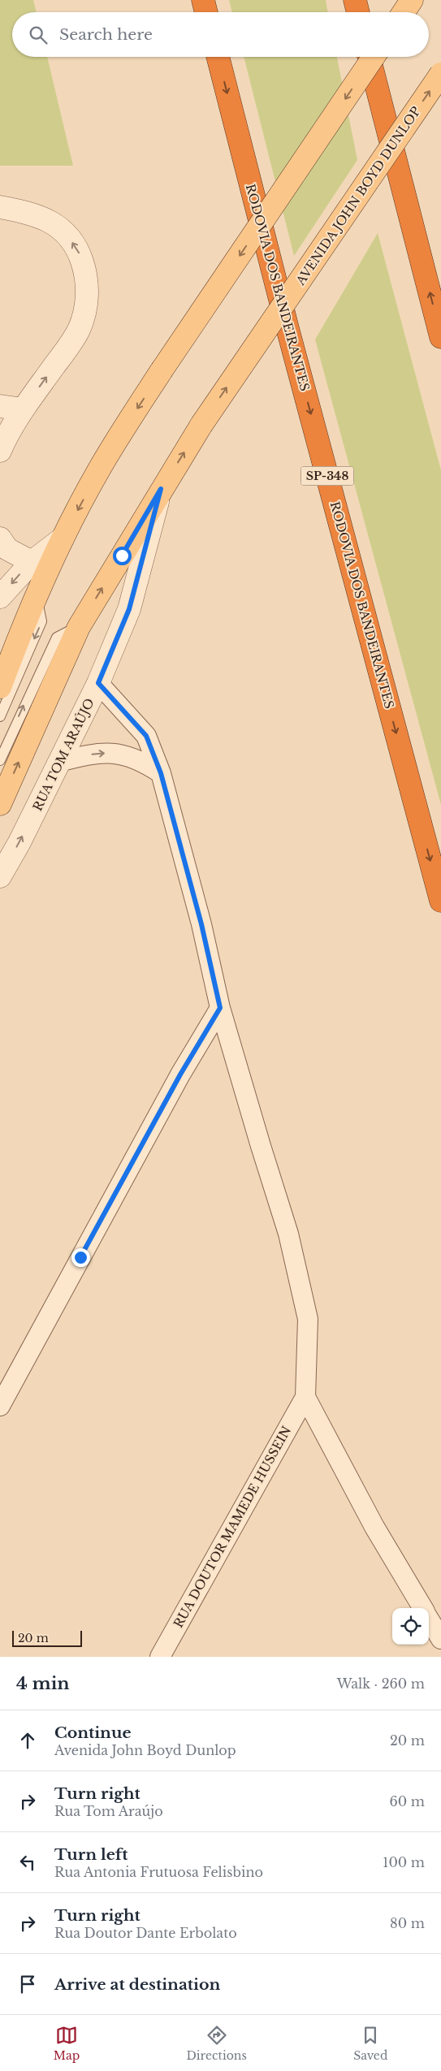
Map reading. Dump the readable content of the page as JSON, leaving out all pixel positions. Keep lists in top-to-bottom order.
{
  "streets": {
    "highway": ["RODOVIA DOS BANDEIRANTES", "SP-348"],
    "main road": ["AVENIDA JOHN BOYD DUNLOP"],
    "street": ["RUA TOM ARAÚJO", "RUA DOUTOR MAMEDE HUSSEIN"]
  },
  "crossings": [
    ["AVENIDA JOHN BOYD DUNLOP", "RUA TOM ARAÚJO"]
  ],
  "scale_bar": "20 m",
  "page": {
    "search": "Search here",
    "scale": "20 m",
    "heading": ["4 min", "Walk · 260 m"],
    "list": [
      ["Continue", "Avenida John Boyd Dunlop", "20 m"],
      ["Turn right", "Rua Tom Araújo", "60 m"],
      ["Turn left", "Rua Antonia Frutuosa Felisbino", "100 m"],
      ["Turn right", "Rua Doutor Dante Erbolato", "80 m"],
      "Arrive at destination"
    ],
    "nav": ["Map", "Directions", "Saved"]
  }
}
